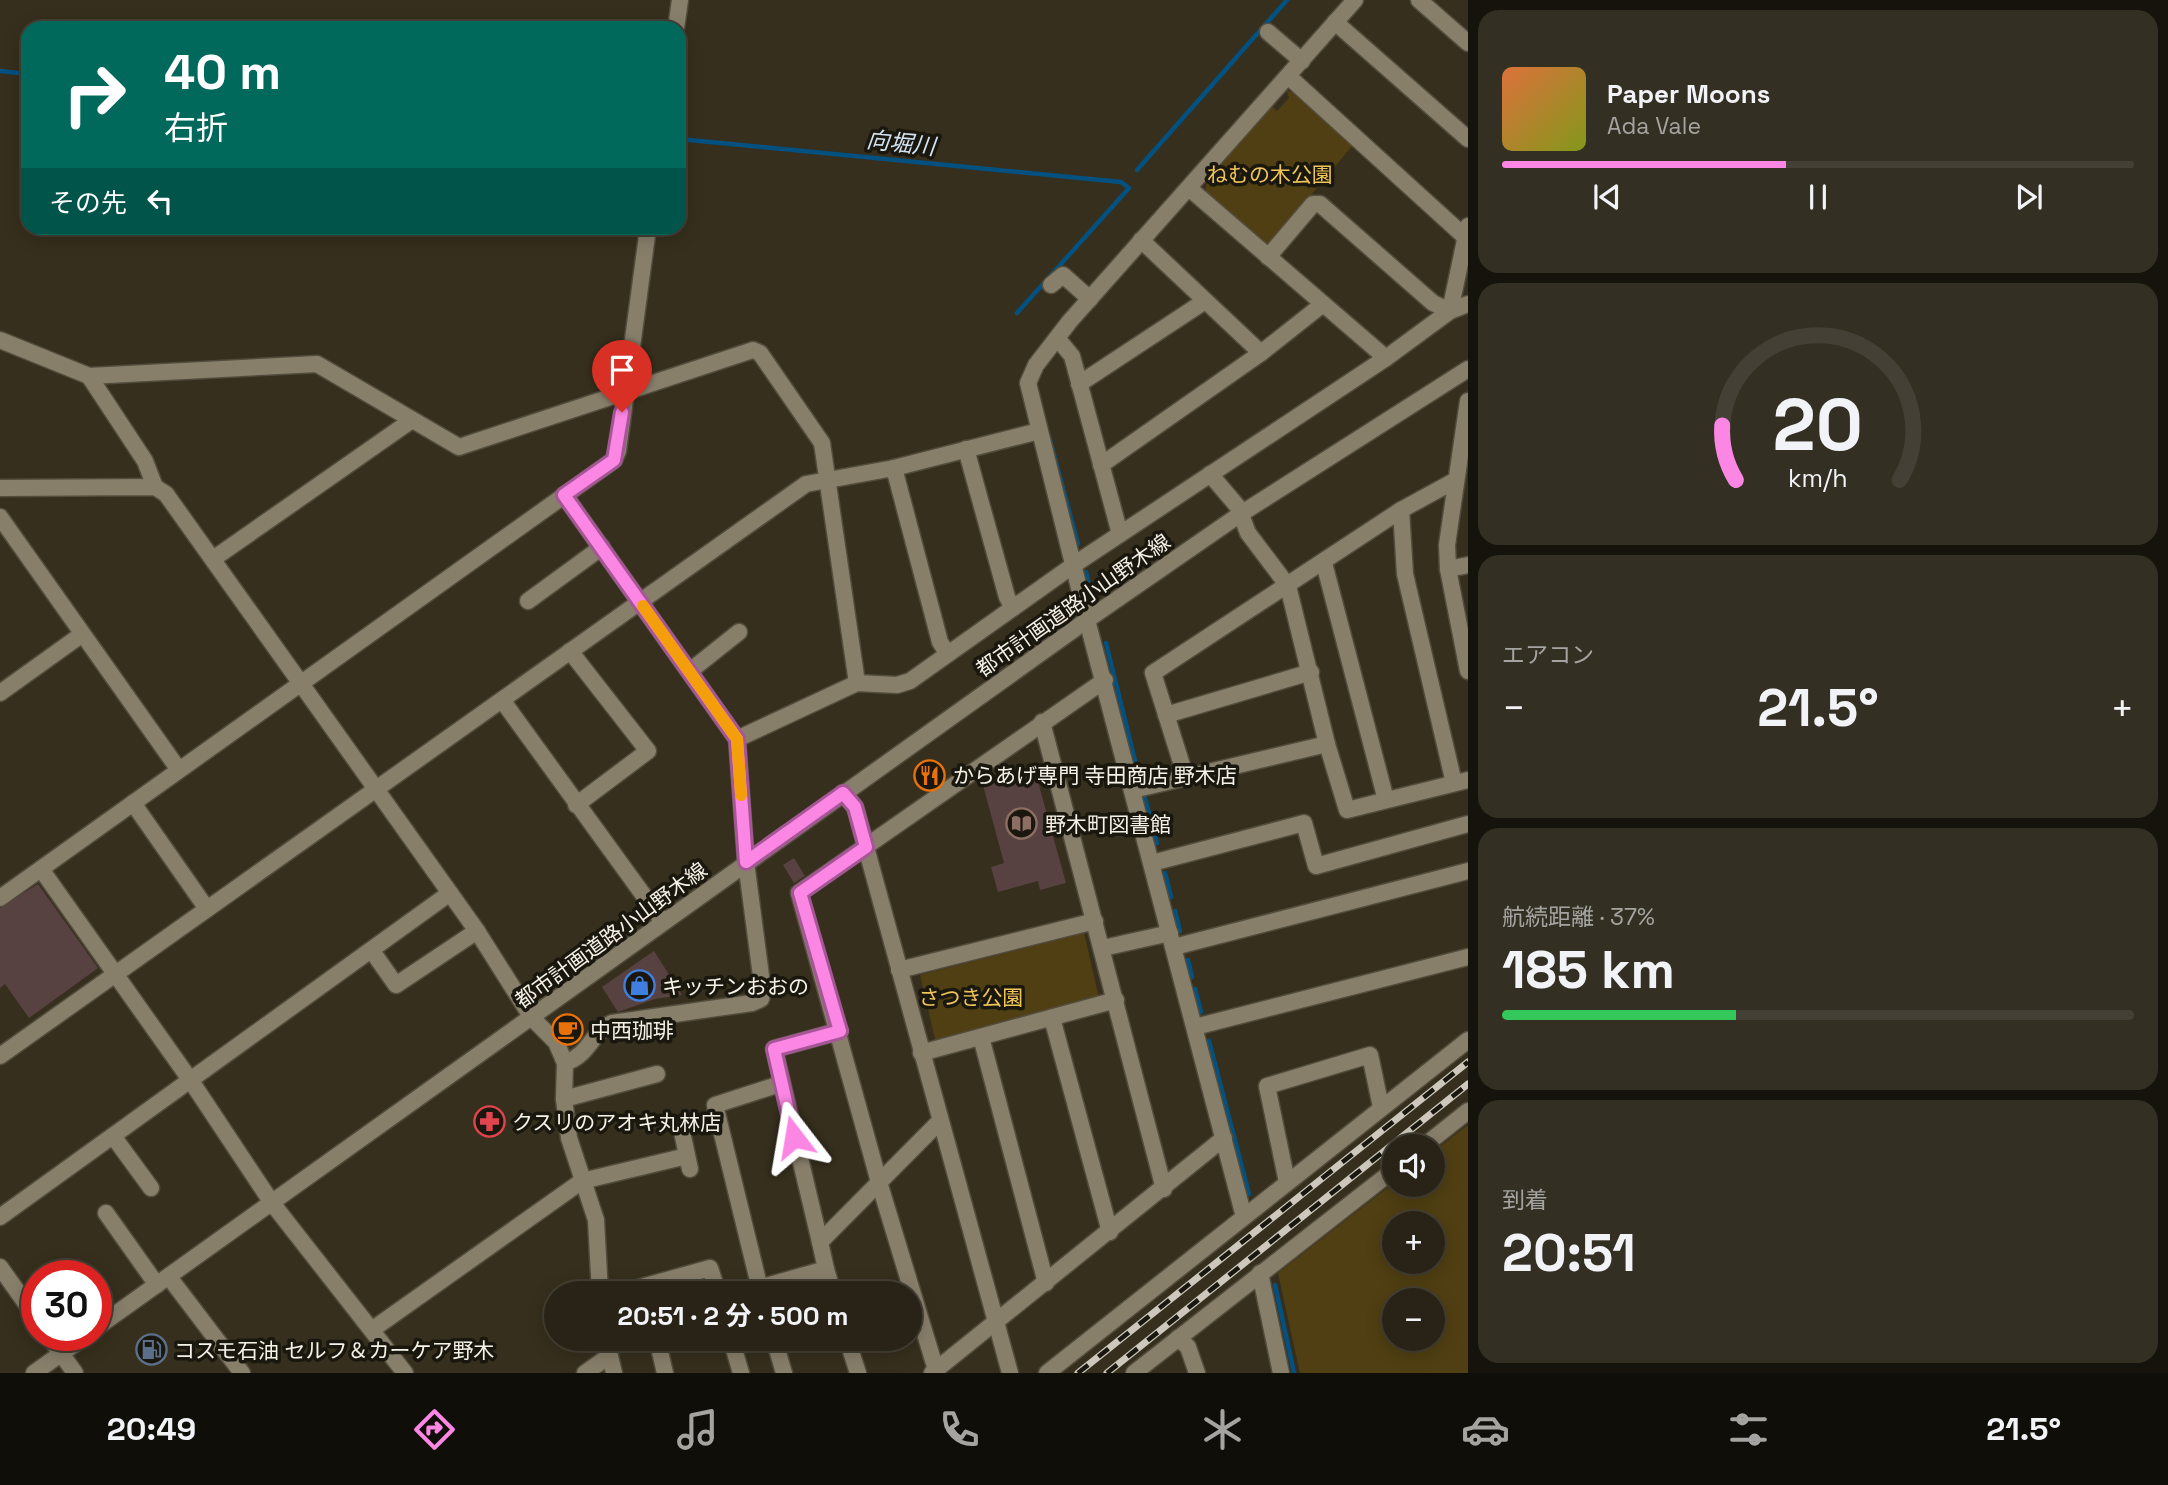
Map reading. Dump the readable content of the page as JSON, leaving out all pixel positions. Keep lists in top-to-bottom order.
{
  "streets": {
    "street": ["都市計画道路小山野木線"]
  },
  "water": ["向堀川"],
  "parks": ["ねむの木公園", "さつき公園"],
  "places": {
    "restaurant": ["からあげ専門 寺田商店 野木店"],
    "library": ["野木町図書館"],
    "shop": ["キッチンおおの"],
    "cafe": ["中西珈琲"],
    "pharmacy": ["クスリのアオキ丸林店"],
    "fuel station": ["コスモ石油 セルフ＆カーケア野木"]
  },
  "page": {
    "turn": ["40 m", "右折"],
    "song": ["Paper Moons", "Ada Vale"],
    "then": "その先",
    "tile": [
      "エアコン",
      ["航続距離 · 37%", "185 km"],
      ["到着", "20:51"]
    ],
    "heat": ["−", "21.5°", "+"],
    "map_buttons": ["+", "−"],
    "limit": "30",
    "trip": "20:51 · 2 分 · 500 m",
    "tabs": ["20:49", "21.5°"],
    "gauge": ["20", "km/h"]
  }
}
